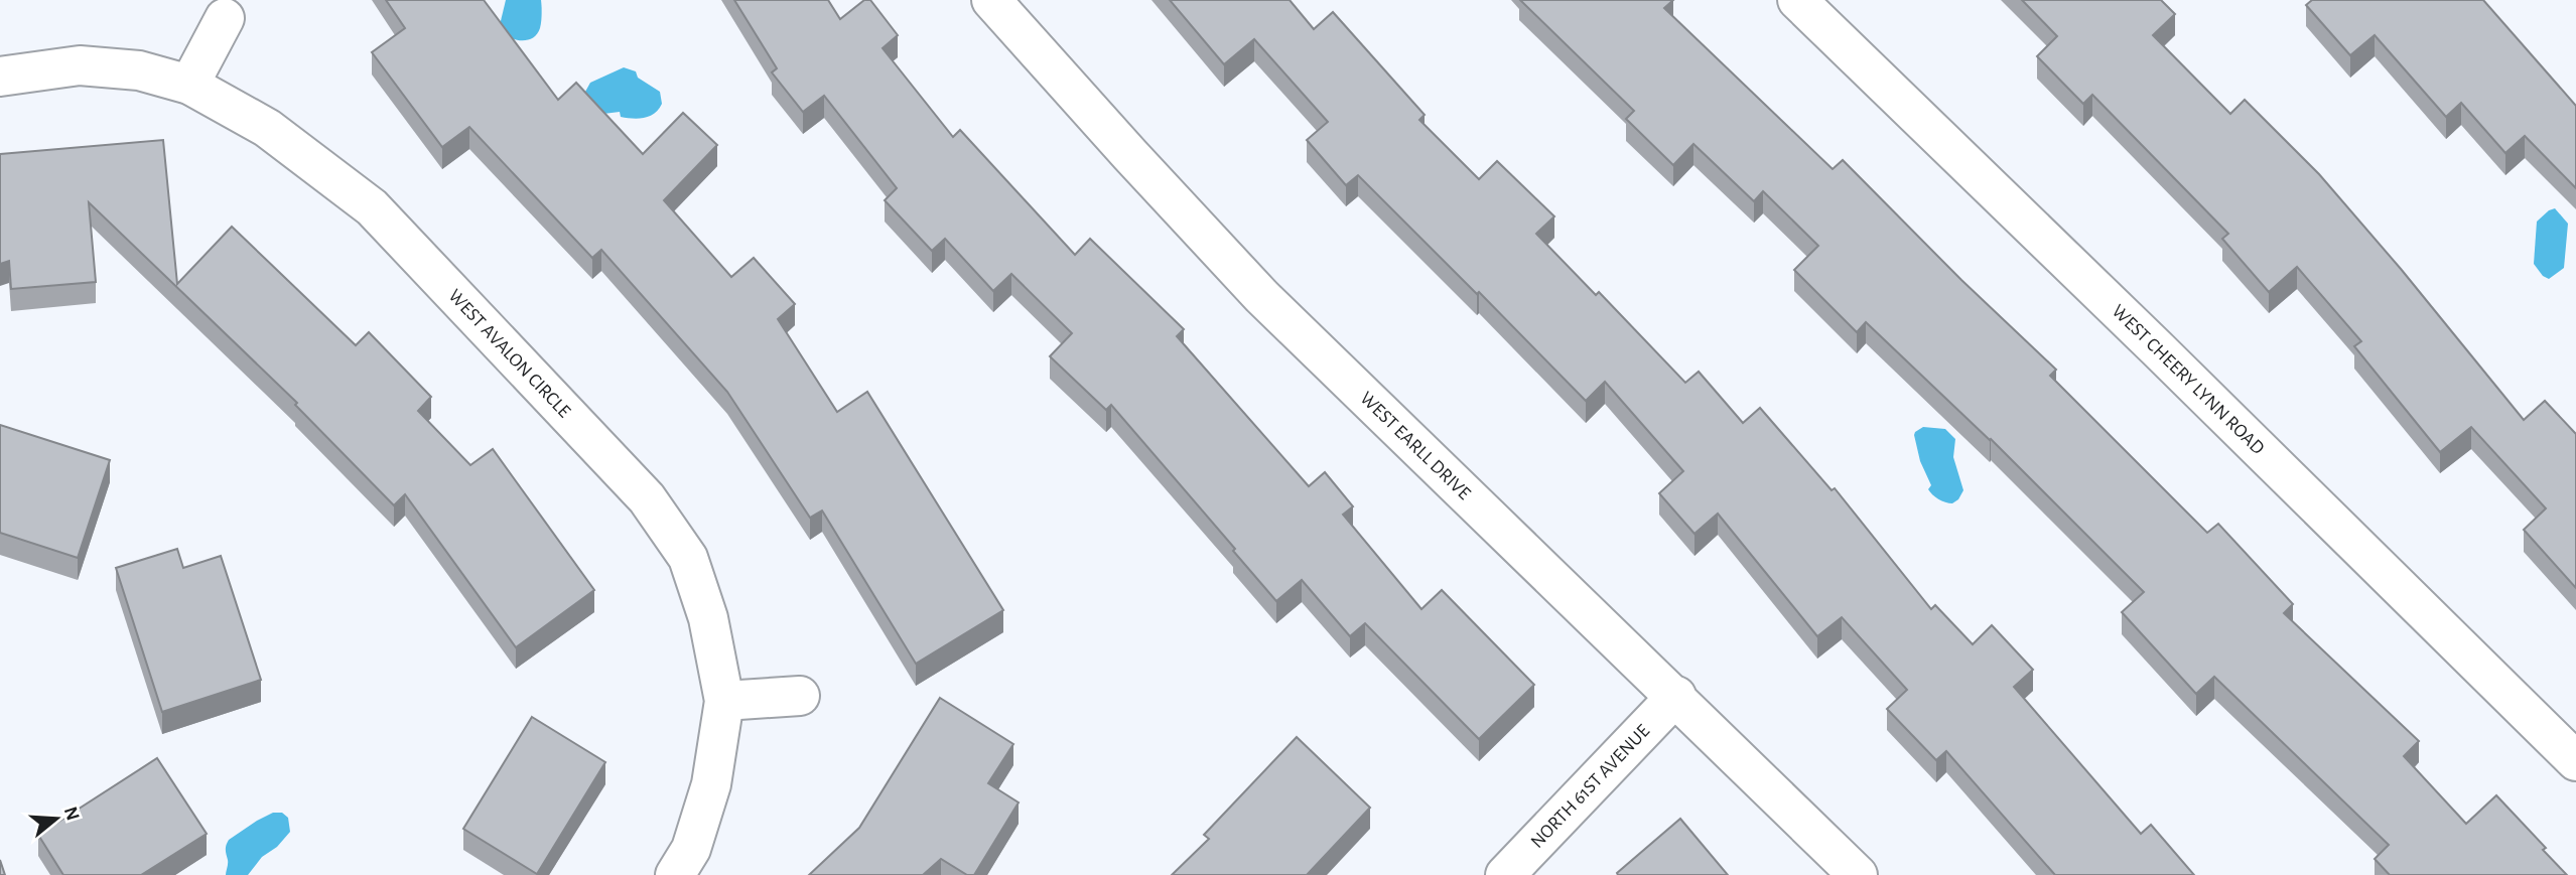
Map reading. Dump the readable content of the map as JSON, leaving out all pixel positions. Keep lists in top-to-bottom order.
{
  "streets": {
    "street": [
      "WEST AVALON CIRCLE",
      "WEST CHEERY LYNN ROAD",
      "WEST EARLL DRIVE",
      "NORTH 61ST AVENUE"
    ]
  },
  "crossings": [
    ["WEST EARLL DRIVE", "NORTH 61ST AVENUE"]
  ],
  "north": "right"
}
